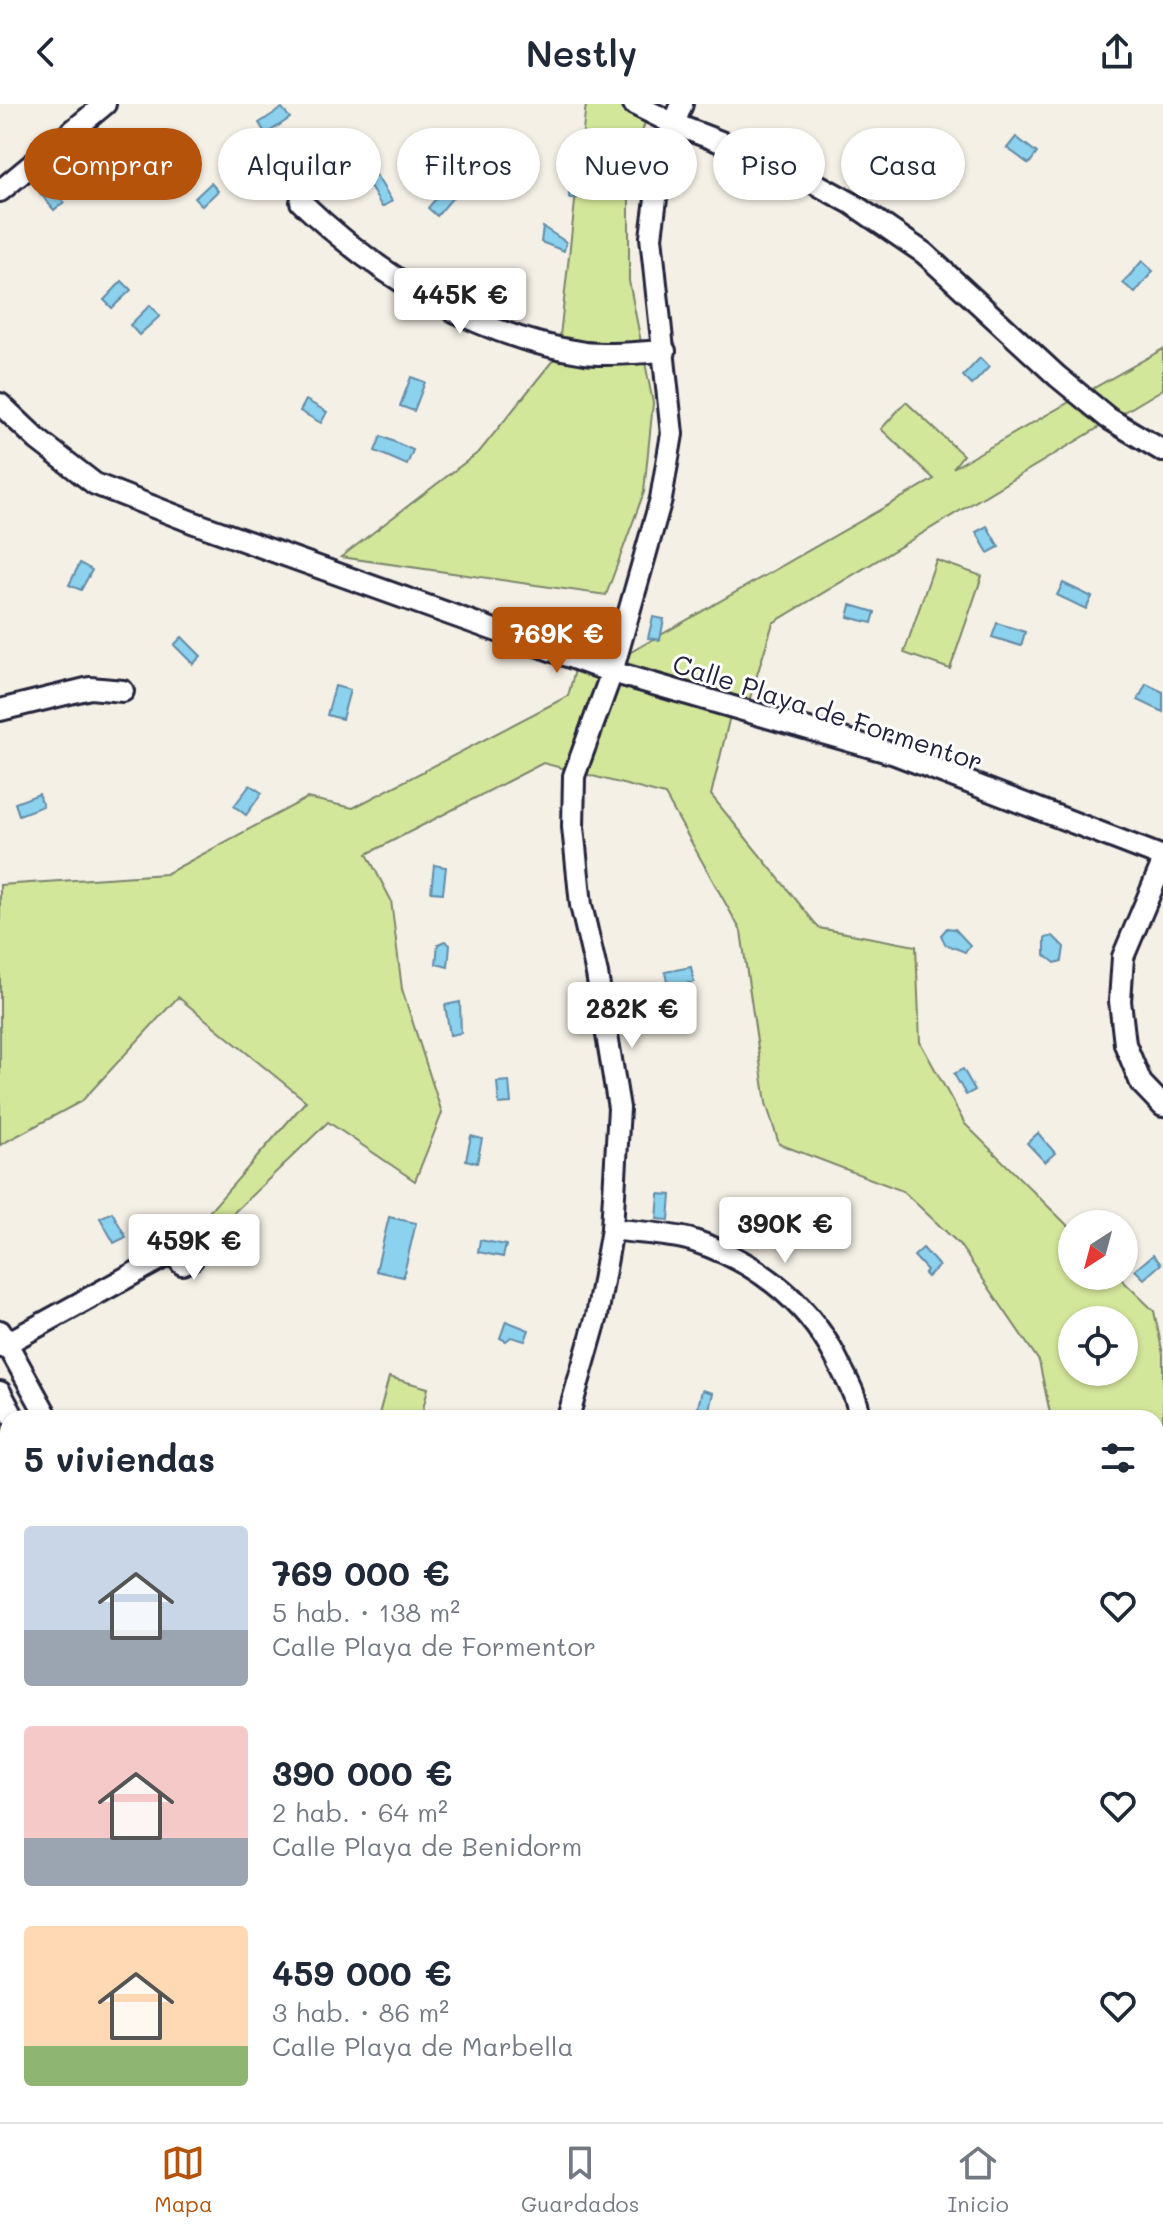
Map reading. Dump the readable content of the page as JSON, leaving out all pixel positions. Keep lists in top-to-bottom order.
{
  "streets": {
    "street": ["Calle Playa de Formentor"]
  },
  "north": "bottom left",
  "page": {
    "header": "Nestly",
    "chip": [
      "Comprar",
      "Alquilar",
      "Filtros",
      "Nuevo",
      "Piso",
      "Casa"
    ],
    "price": [
      "445K €",
      "769K €",
      "282K €",
      "390K €",
      "459K €"
    ],
    "heading": "5 viviendas",
    "list": [
      {
        "name": "769 000 €",
        "note": "5 hab. · 138 m² · Calle Playa de Formentor"
      },
      {
        "name": "390 000 €",
        "note": "2 hab. · 64 m² · Calle Playa de Benidorm"
      },
      {
        "name": "459 000 €",
        "note": "3 hab. · 86 m² · Calle Playa de Marbella"
      }
    ],
    "tabs": ["Mapa", "Guardados", "Inicio"]
  }
}
